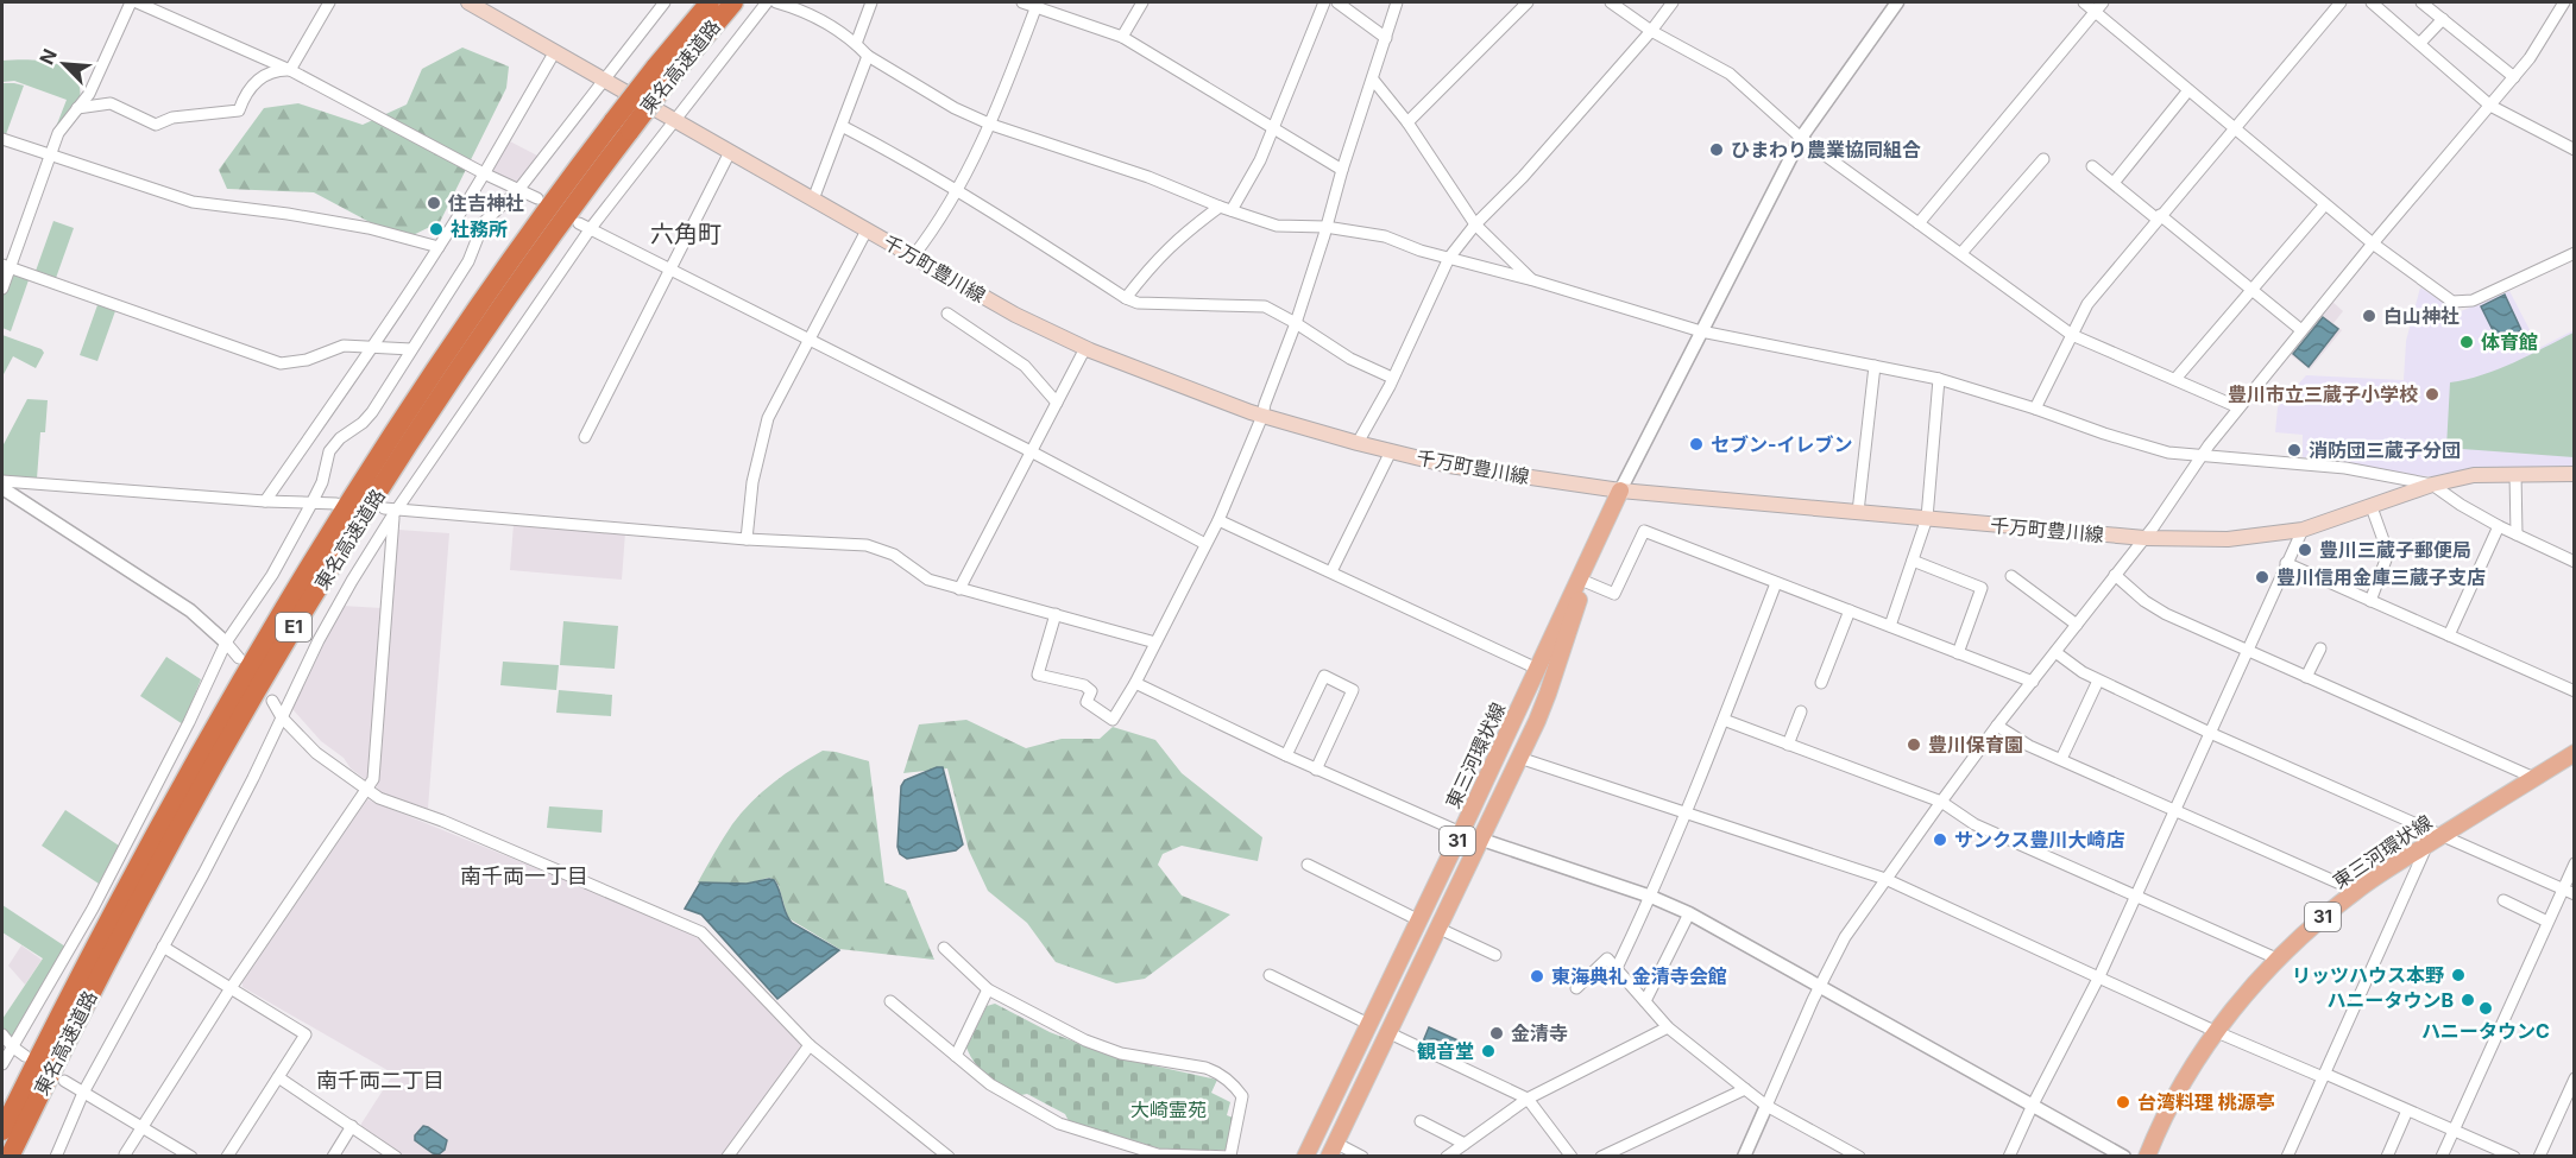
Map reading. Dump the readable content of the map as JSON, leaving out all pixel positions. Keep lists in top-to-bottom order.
{
  "streets": {
    "highway": ["東名高速道路", "E1"],
    "main road": ["千万町豊川線", "東三河環状線", "31"]
  },
  "crossings": [
    ["千万町豊川線", "東三河環状線"]
  ],
  "districts": ["六角町", "南千両一丁目", "南千両二丁目"],
  "parks": ["大崎霊苑"],
  "places": [
    "ひまわり農業協同組合",
    "住吉神社",
    "社務所",
    "白山神社",
    "体育館",
    "豊川市立三蔵子小学校",
    "セブン-イレブン",
    "消防団三蔵子分団",
    "豊川三蔵子郵便局",
    "豊川信用金庫三蔵子支店",
    "豊川保育園",
    "サンクス豊川大崎店",
    "リッツハウス本野",
    "東海典礼 金清寺会館",
    "ハニータウンB",
    "ハニータウンC",
    "金清寺",
    "観音堂",
    "台湾料理 桃源亭"
  ],
  "north": "top left"
}
